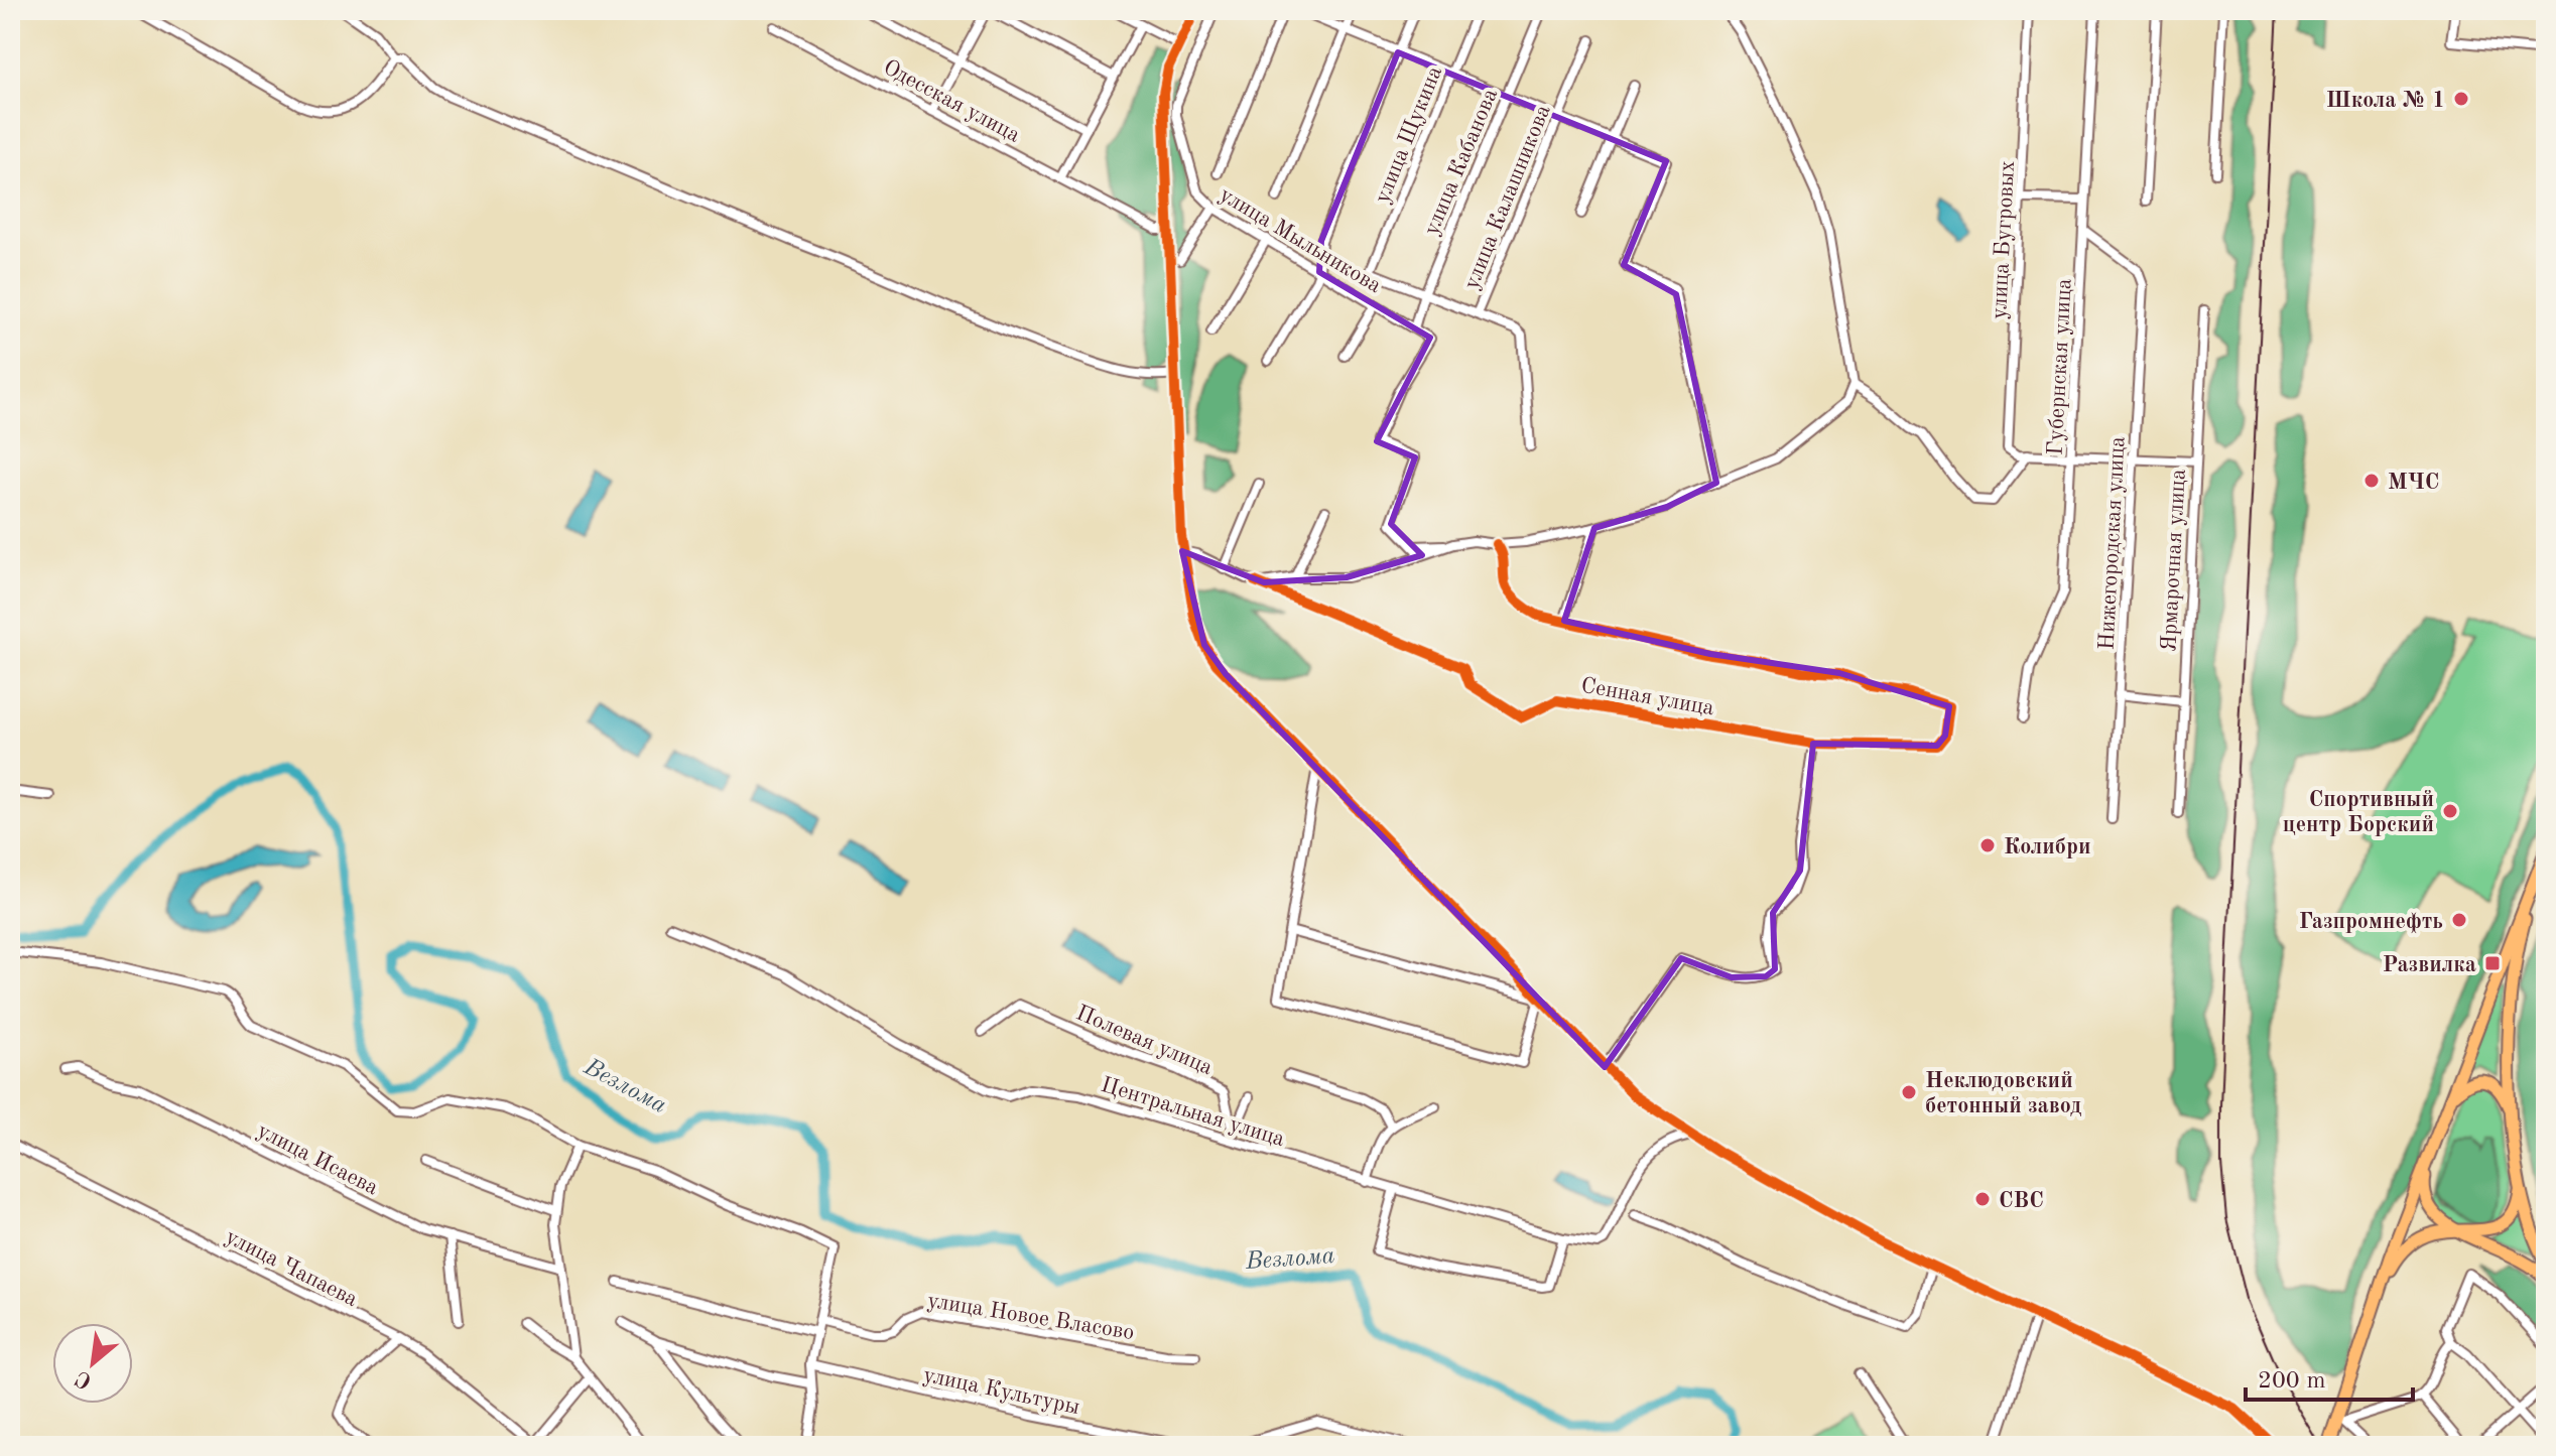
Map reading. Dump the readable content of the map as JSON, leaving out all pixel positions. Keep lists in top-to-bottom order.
{
  "streets": {
    "street": [
      "Одесская улица",
      "улица Щукина",
      "улица Кабанова",
      "улица Калашникова",
      "улица Мыльникова",
      "улица Бугровых",
      "Губернская улица",
      "Нижегородская улица",
      "Ярмарочная улица",
      "Сенная улица",
      "Полевая улица",
      "Центральная улица",
      "улица Исаева",
      "улица Чапаева",
      "улица Новое Власово",
      "улица Культуры"
    ]
  },
  "crossings": [
    ["улица Щукина", "улица Калашникова"],
    ["улица Кабанова", "улица Калашникова"],
    ["улица Кабанова", "улица Мыльникова"],
    ["Губернская улица", "Нижегородская улица"],
    ["Полевая улица", "Центральная улица"]
  ],
  "water": ["Везлома"],
  "places": {
    "other": [
      "Школа № 1",
      "МЧС",
      "Спортивный центр Борский",
      "Колибри",
      "Газпромнефть",
      "Неклюдовский бетонный завод",
      "СВС"
    ],
    "transit": ["Развилка"]
  },
  "scale_bar": "200 m",
  "north": "bottom left"
}
